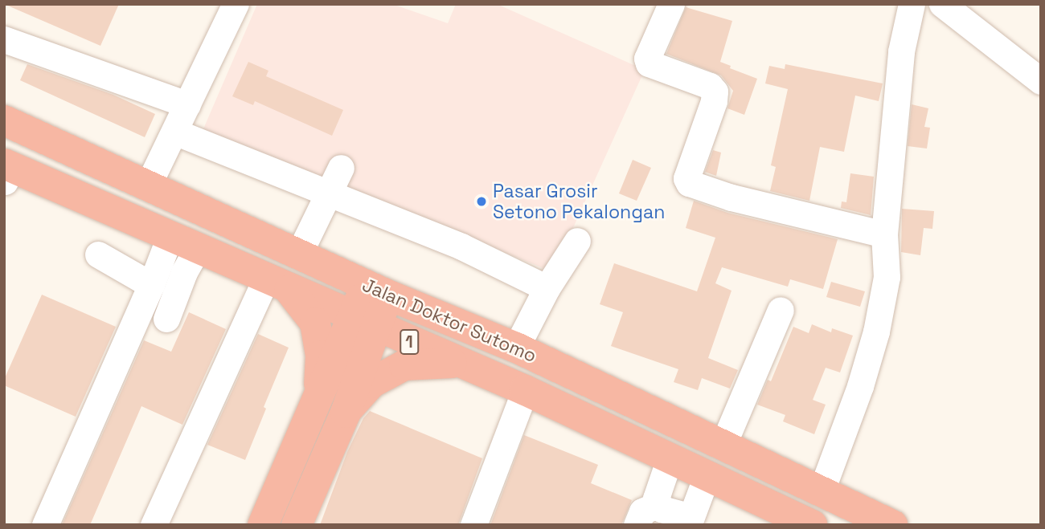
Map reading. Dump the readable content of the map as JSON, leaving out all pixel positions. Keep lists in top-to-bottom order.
{
  "streets": {
    "highway": ["Jalan Doktor Sutomo", "1"]
  },
  "places": ["Pasar Grosir Setono Pekalongan"]
}
